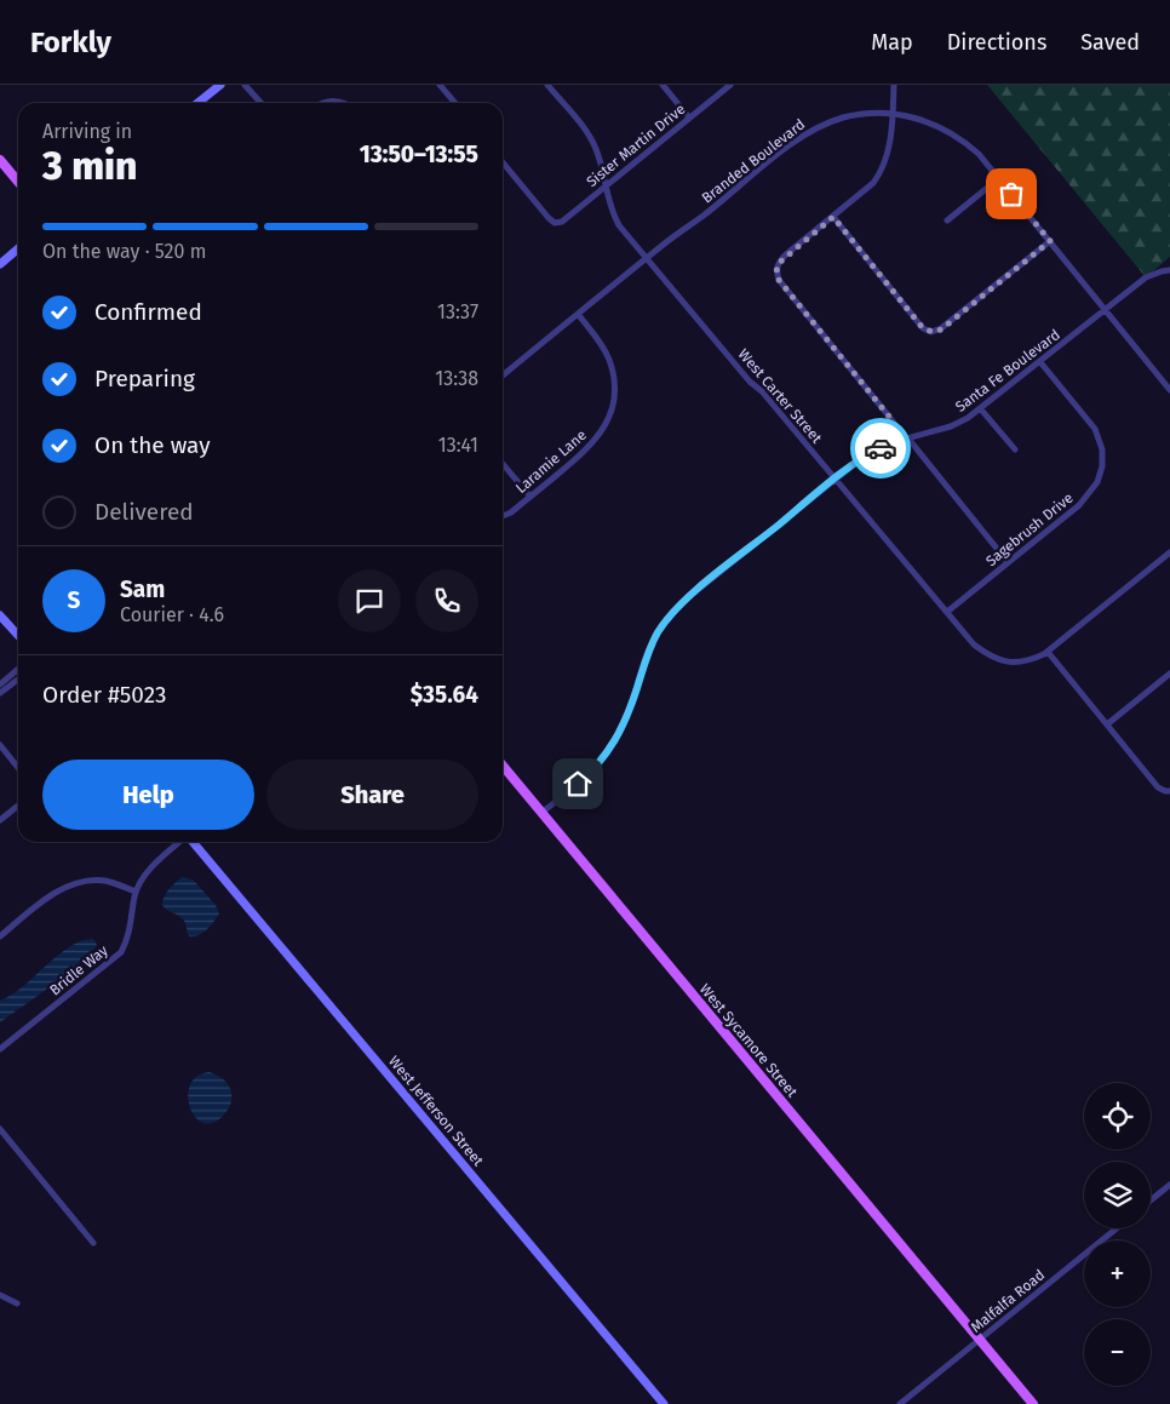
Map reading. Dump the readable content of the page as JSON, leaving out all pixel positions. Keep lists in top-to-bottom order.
{
  "streets": {
    "main road": ["West Sycamore Street"],
    "street": [
      "Sister Martin Drive",
      "Branded Boulevard",
      "Santa Fe Boulevard",
      "West Carter Street",
      "Laramie Lane",
      "Sagebrush Drive",
      "Bridle Way",
      "West Jefferson Street",
      "Malfalfa Road"
    ]
  },
  "crossings": [
    ["Sister Martin Drive", "West Carter Street"],
    ["Branded Boulevard", "Santa Fe Boulevard"],
    ["Branded Boulevard", "West Carter Street"],
    ["Branded Boulevard", "Laramie Lane"],
    ["Santa Fe Boulevard", "West Carter Street"],
    ["Santa Fe Boulevard", "Sagebrush Drive"],
    ["Santa Fe Boulevard", "West Sycamore Street"],
    ["West Carter Street", "Sagebrush Drive"],
    ["West Sycamore Street", "Malfalfa Road"]
  ],
  "page": {
    "header": "Forkly",
    "nav": ["Map", "Directions", "Saved"],
    "heading": ["3 min", "Arriving in", "13:50–13:55"],
    "panel": [
      "Sam",
      "Courier · 4.6",
      "Order #5023",
      "$35.64"
    ],
    "bar": "On the way · 520 m",
    "list": [
      ["Confirmed", "13:37"],
      ["Preparing", "13:38"],
      ["On the way", "13:41"],
      "Delivered"
    ],
    "round": "S",
    "buttons": ["Help", "Share"],
    "map_buttons": ["+", "−"]
  }
}
